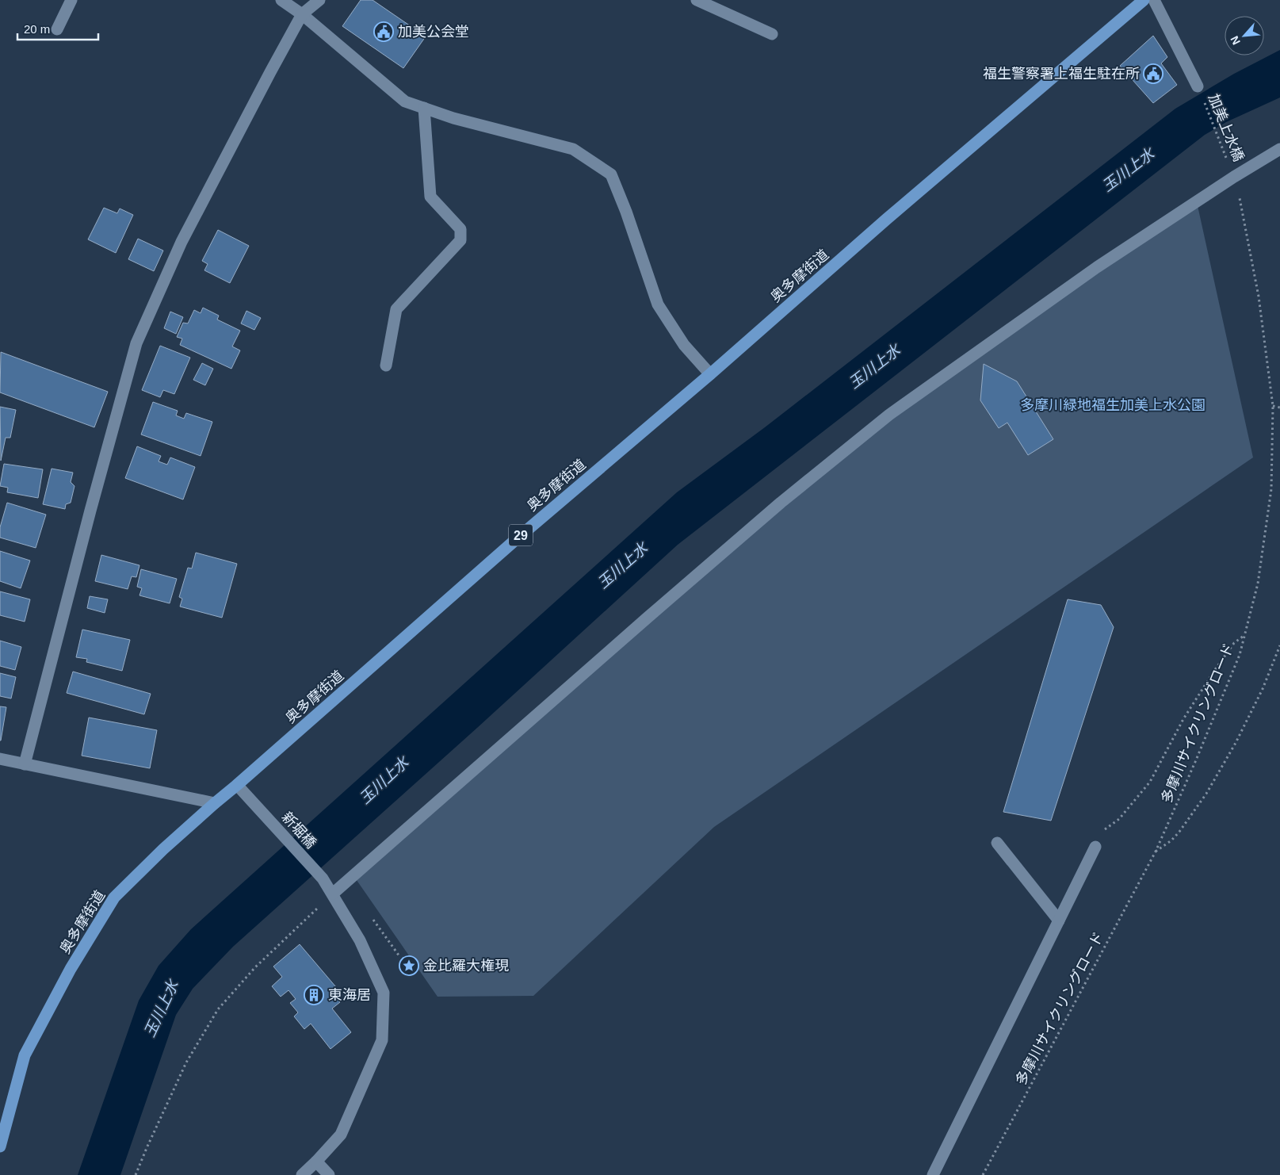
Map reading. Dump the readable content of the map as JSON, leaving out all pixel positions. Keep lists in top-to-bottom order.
{
  "streets": {
    "main road": ["奥多摩街道", "29"],
    "street": ["新堀橋"],
    "path": ["加美上水橋", "多摩川サイクリングロード"]
  },
  "crossings": [
    ["加美上水橋", "多摩川サイクリングロード"],
    ["奥多摩街道", "新堀橋"]
  ],
  "water": ["玉川上水"],
  "parks": ["多摩川緑地福生加美上水公園"],
  "places": {
    "public building": ["加美公会堂", "福生警察署上福生駐在所"],
    "place": ["金比羅大権現"],
    "building": ["東海居"]
  },
  "scale_bar": "20 m",
  "north": "bottom left"
}
